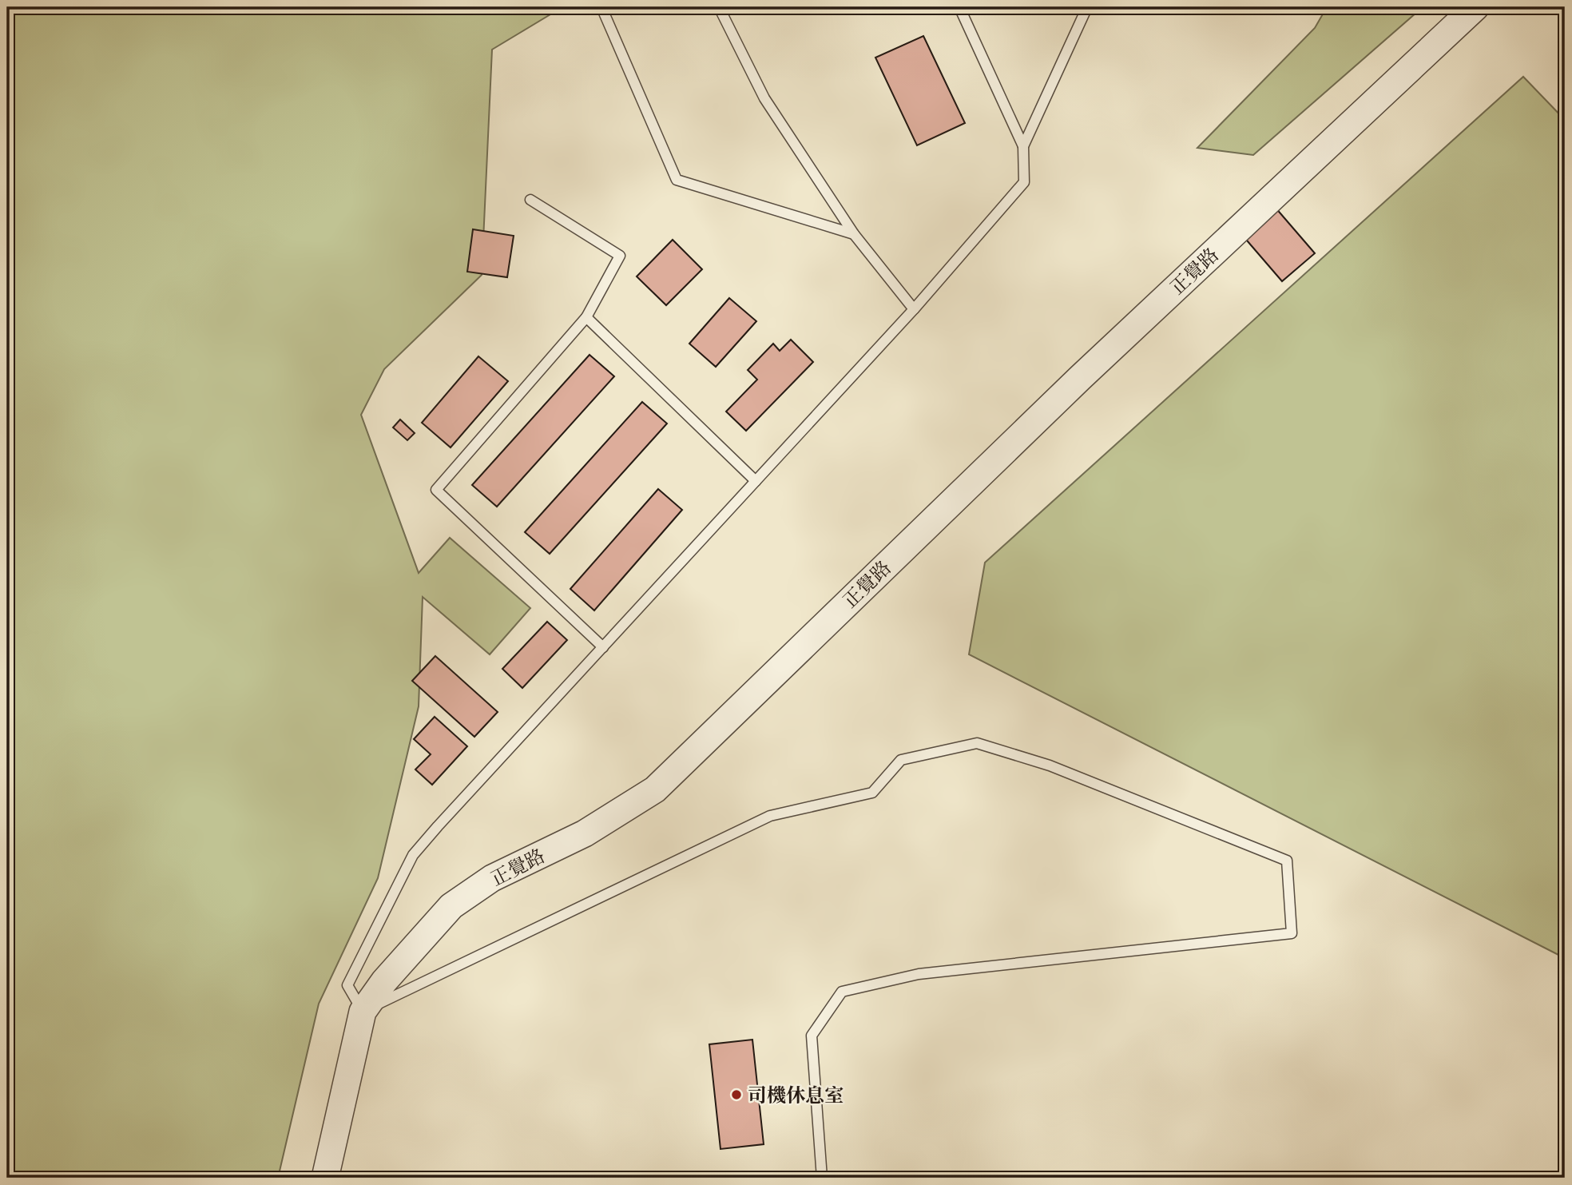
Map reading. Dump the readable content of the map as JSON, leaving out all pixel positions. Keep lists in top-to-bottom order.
{
  "streets": {
    "street": ["正覺路"]
  },
  "places": ["司機休息室"]
}
